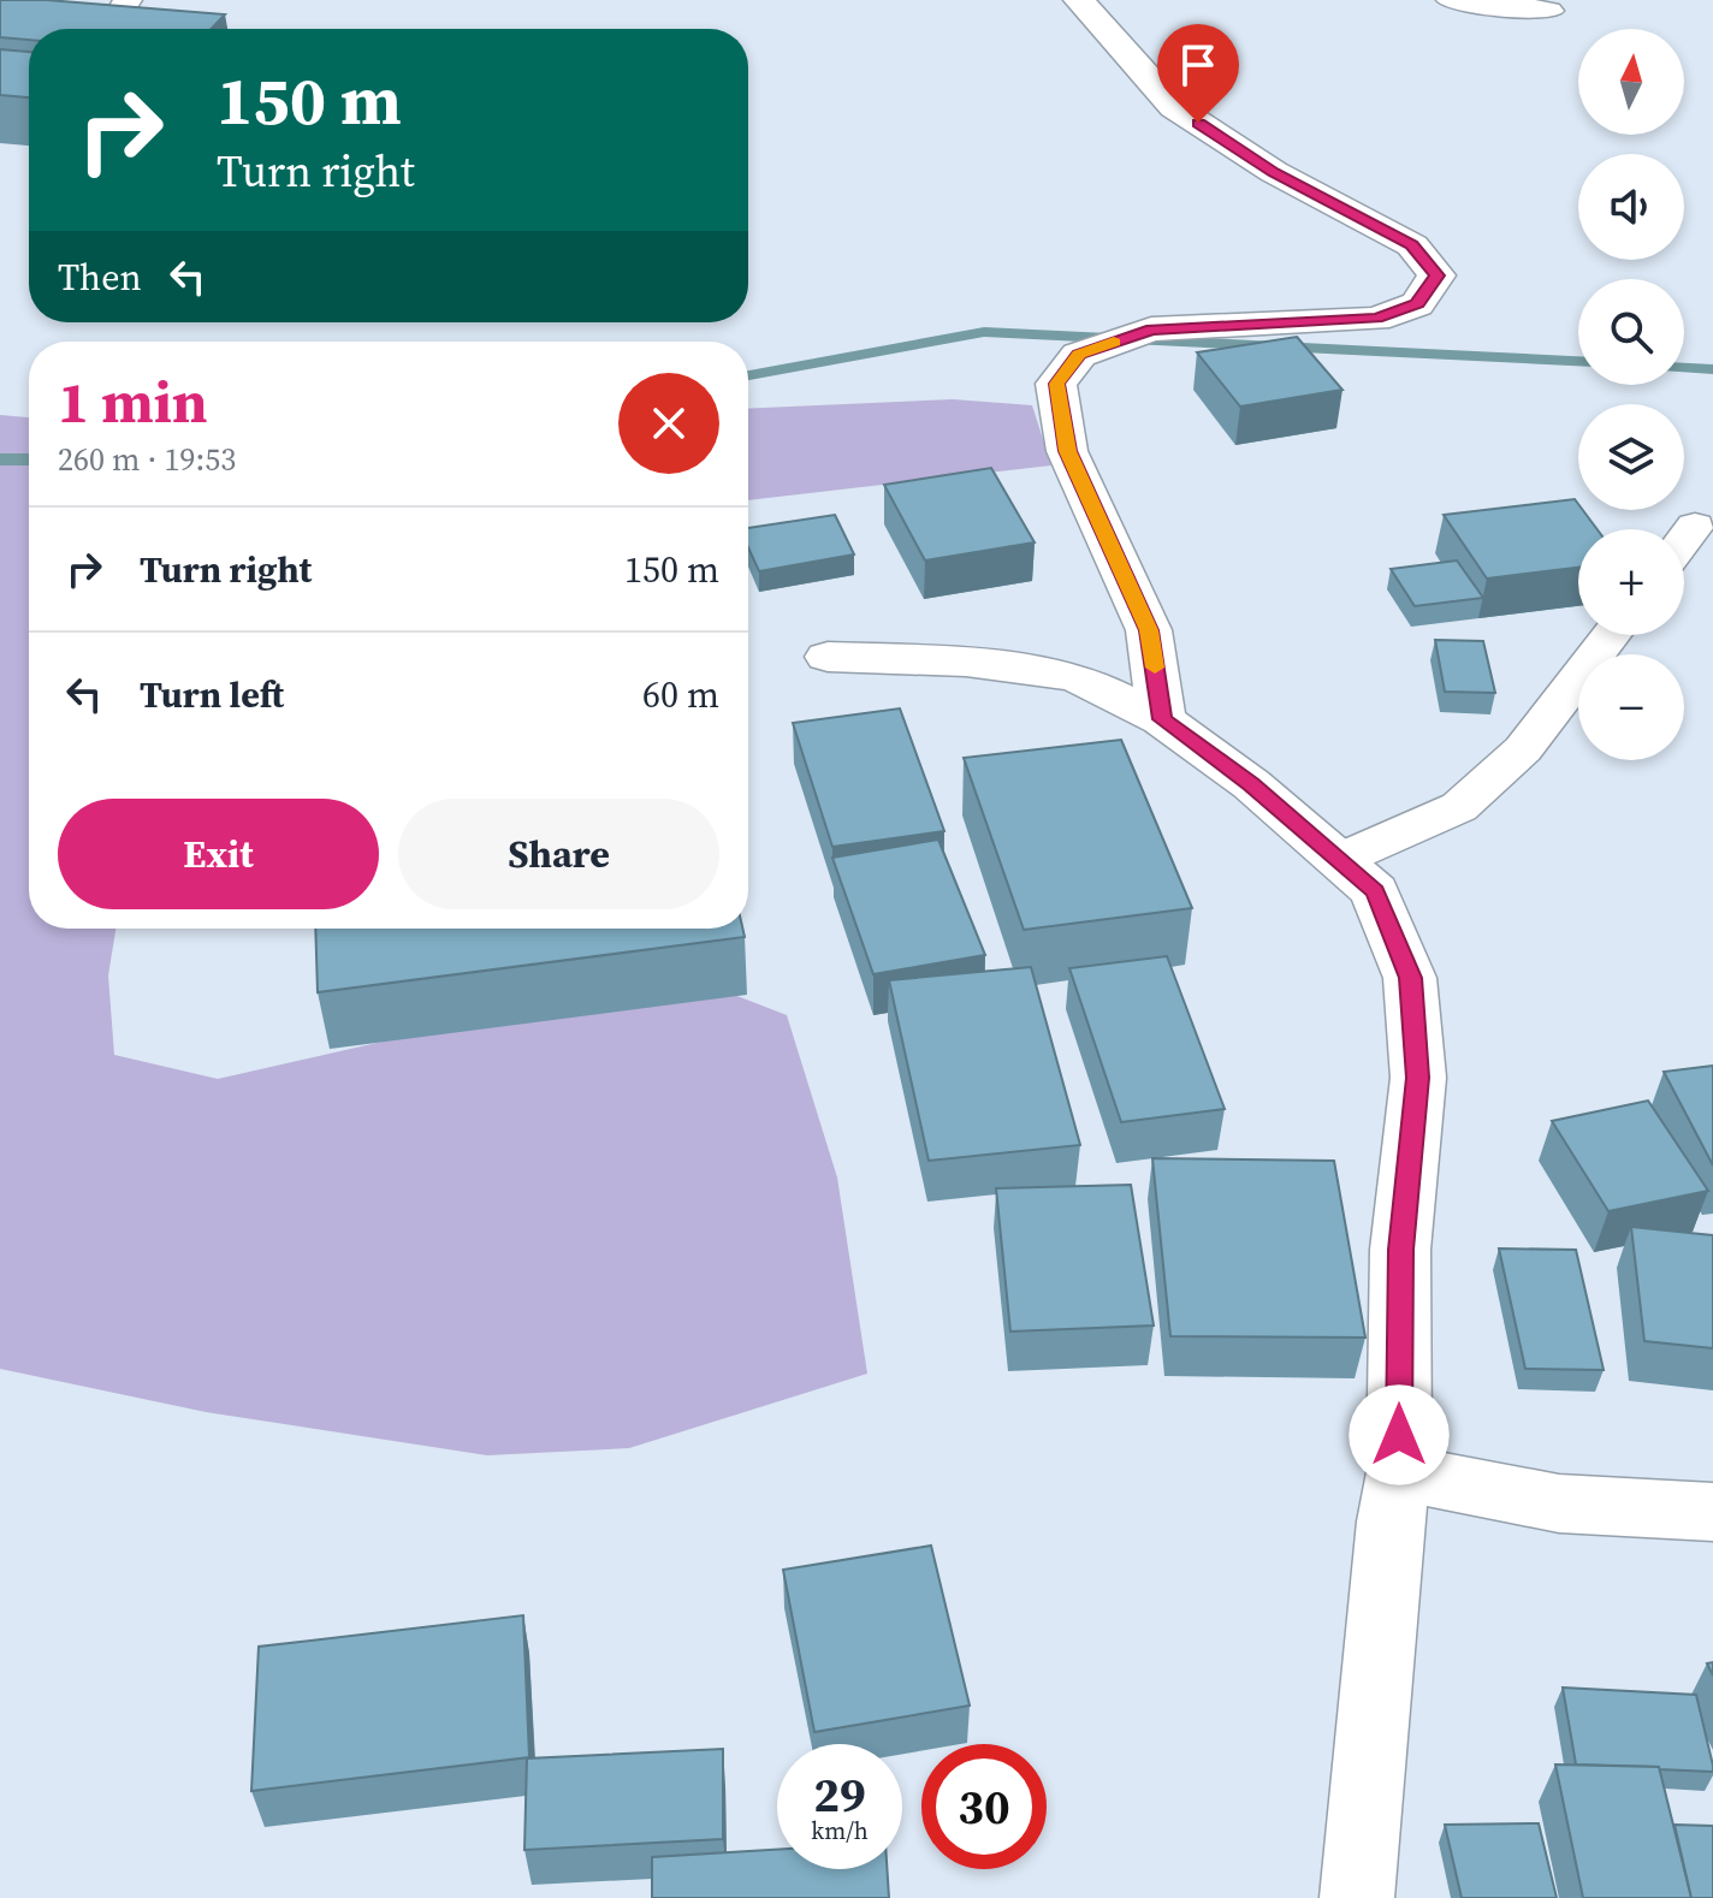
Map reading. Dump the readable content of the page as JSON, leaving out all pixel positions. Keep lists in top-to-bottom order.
{
  "north": "top",
  "page": {
    "map_buttons": ["+", "−"],
    "turn": ["150 m", "Turn right"],
    "then": "Then",
    "heading": ["1 min", "260 m · 19:53"],
    "list": [
      {
        "name": "Turn right",
        "value": "150 m"
      },
      {
        "name": "Turn left",
        "value": "60 m"
      }
    ],
    "buttons": ["Exit", "Share"],
    "speed": "29 km/h",
    "limit": "30"
  }
}
